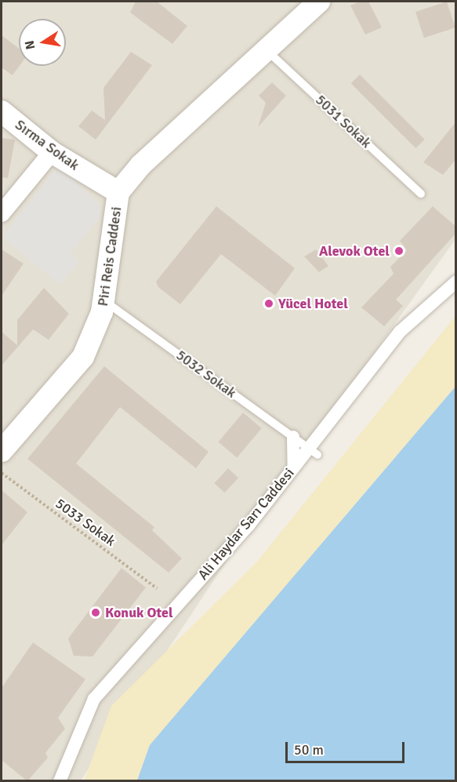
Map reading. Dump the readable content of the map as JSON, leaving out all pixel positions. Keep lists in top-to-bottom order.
{
  "streets": {
    "street": ["Sırma Sokak", "Piri Reis Caddesi", "Ali Haydar Sarı Caddesi"],
    "lane": ["5031 Sokak", "5032 Sokak"],
    "path": ["5033 Sokak"]
  },
  "crossings": [
    ["5031 Sokak", "Piri Reis Caddesi"],
    ["Sırma Sokak", "Piri Reis Caddesi"],
    ["Piri Reis Caddesi", "5032 Sokak"],
    ["5032 Sokak", "Ali Haydar Sarı Caddesi"]
  ],
  "places": ["Alevok Otel", "Yücel Hotel", "Konuk Otel"],
  "scale_bar": "50 m",
  "north": "left"
}
